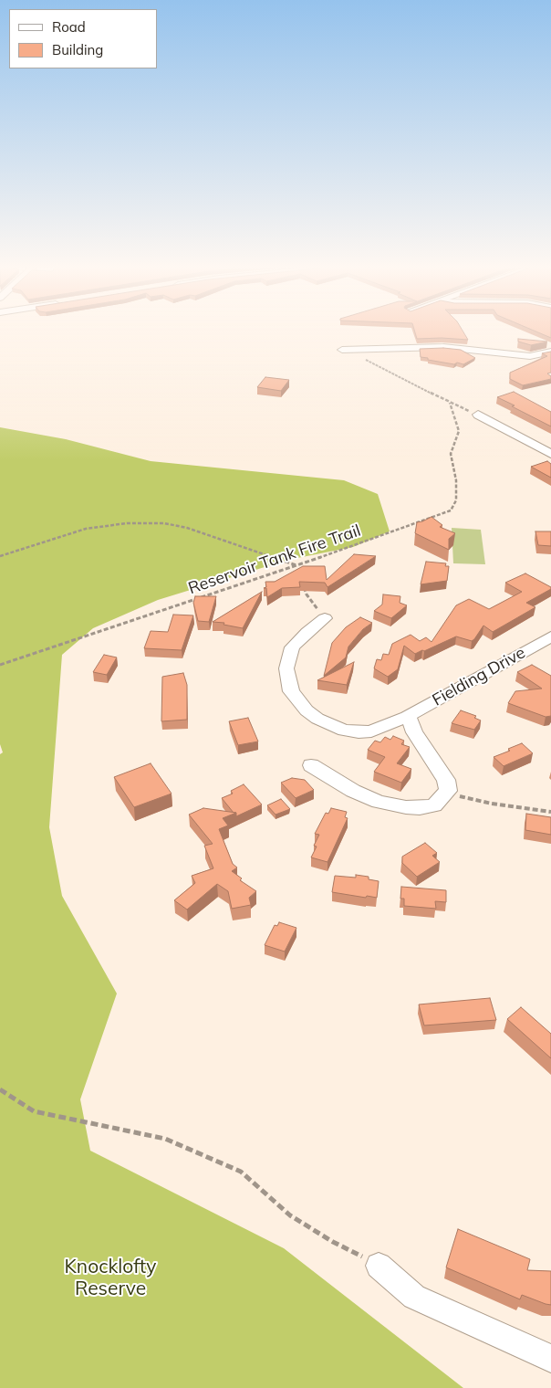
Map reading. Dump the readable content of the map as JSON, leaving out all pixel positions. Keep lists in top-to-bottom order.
{
  "streets": {
    "street": ["Fielding Drive"],
    "path": ["Reservoir Tank Fire Trail"]
  },
  "parks": ["Knocklofty Reserve"],
  "legend": ["Road", "Building"]
}
